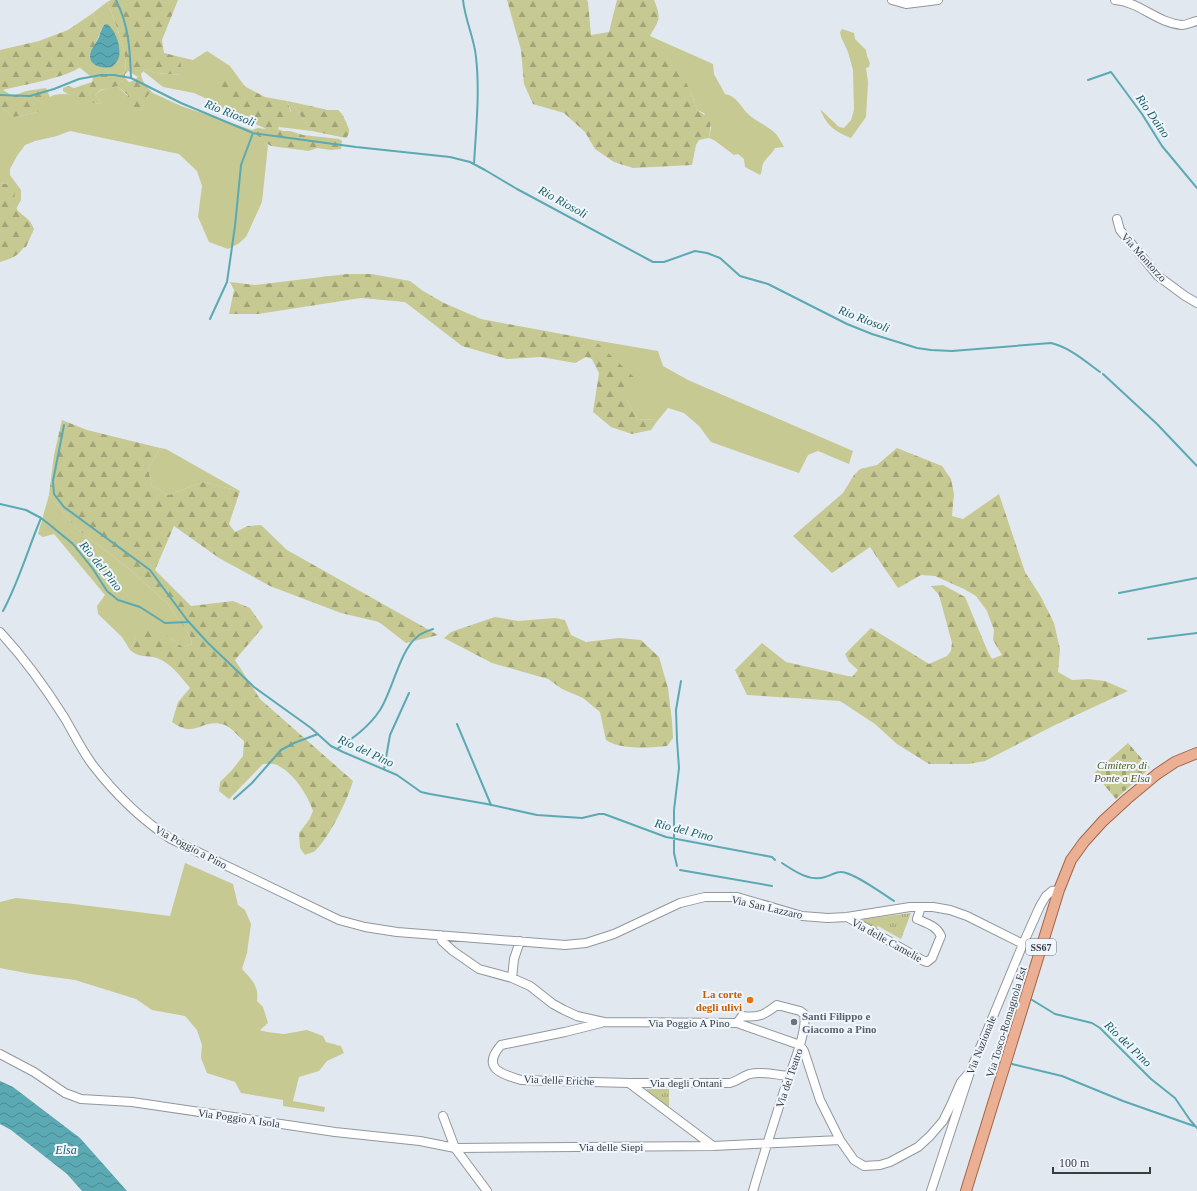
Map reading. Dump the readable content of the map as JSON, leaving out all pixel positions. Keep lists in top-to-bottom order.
{
  "streets": {
    "main road": ["SS67", "Via Tosco-Romagnola Est"],
    "street": [
      "Via Montorzo",
      "Via Poggio a Pino",
      "Via San Lazzaro",
      "Via delle Camelie",
      "Via Poggio A Pino",
      "Via Nazionale",
      "Via del Teatro",
      "Via delle Eriche",
      "Via degli Ontani",
      "Via Poggio A Isola",
      "Via delle Siepi"
    ]
  },
  "crossings": [
    ["Via Poggio a Pino", "Via San Lazzaro"],
    ["Via Poggio a Pino", "Via Poggio A Pino"],
    ["Via San Lazzaro", "Via delle Camelie"],
    ["Via San Lazzaro", "Via Poggio A Pino"],
    ["Via San Lazzaro", "Via Nazionale"],
    ["Via Tosco-Romagnola Est", "Via Nazionale"],
    ["Via Poggio A Pino", "Via del Teatro"],
    ["Via Poggio A Pino", "Via delle Eriche"],
    ["Via del Teatro", "Via degli Ontani"],
    ["Via del Teatro", "Via delle Siepi"],
    ["Via delle Eriche", "Via degli Ontani"],
    ["Via Poggio A Isola", "Via delle Siepi"]
  ],
  "water": [
    "Rio Riosoli",
    "Rio Daino",
    "Rio del Pino",
    "Elsa"
  ],
  "parks": ["Cimitero di Ponte a Elsa"],
  "places": ["La corte degli ulivi", "Santi Filippo e Giacomo a Pino"],
  "scale_bar": "100 m"
}
